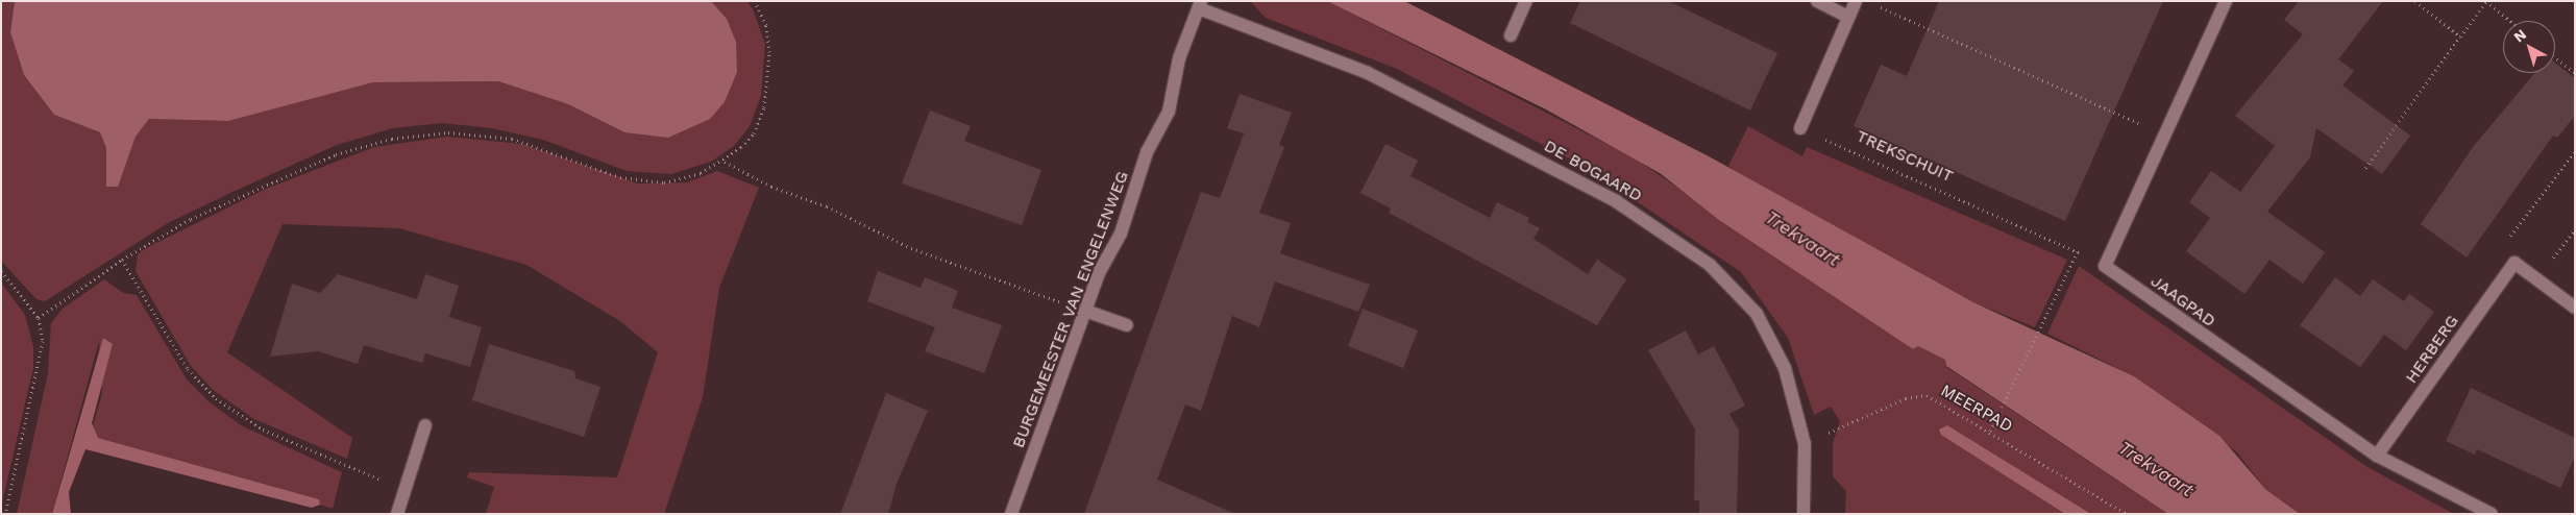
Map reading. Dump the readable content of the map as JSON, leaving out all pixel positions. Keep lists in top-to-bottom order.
{
  "streets": {
    "street": [
      "DE BOGAARD",
      "JAAGPAD",
      "BURGEMEESTER VAN ENGELENWEG",
      "HERBERG"
    ],
    "path": ["TREKSCHUIT", "MEERPAD"]
  },
  "crossings": [
    ["TREKSCHUIT", "JAAGPAD"],
    ["DE BOGAARD", "BURGEMEESTER VAN ENGELENWEG"],
    ["DE BOGAARD", "MEERPAD"],
    ["JAAGPAD", "HERBERG"]
  ],
  "water": ["Trekvaart"],
  "north": "top left"
}
